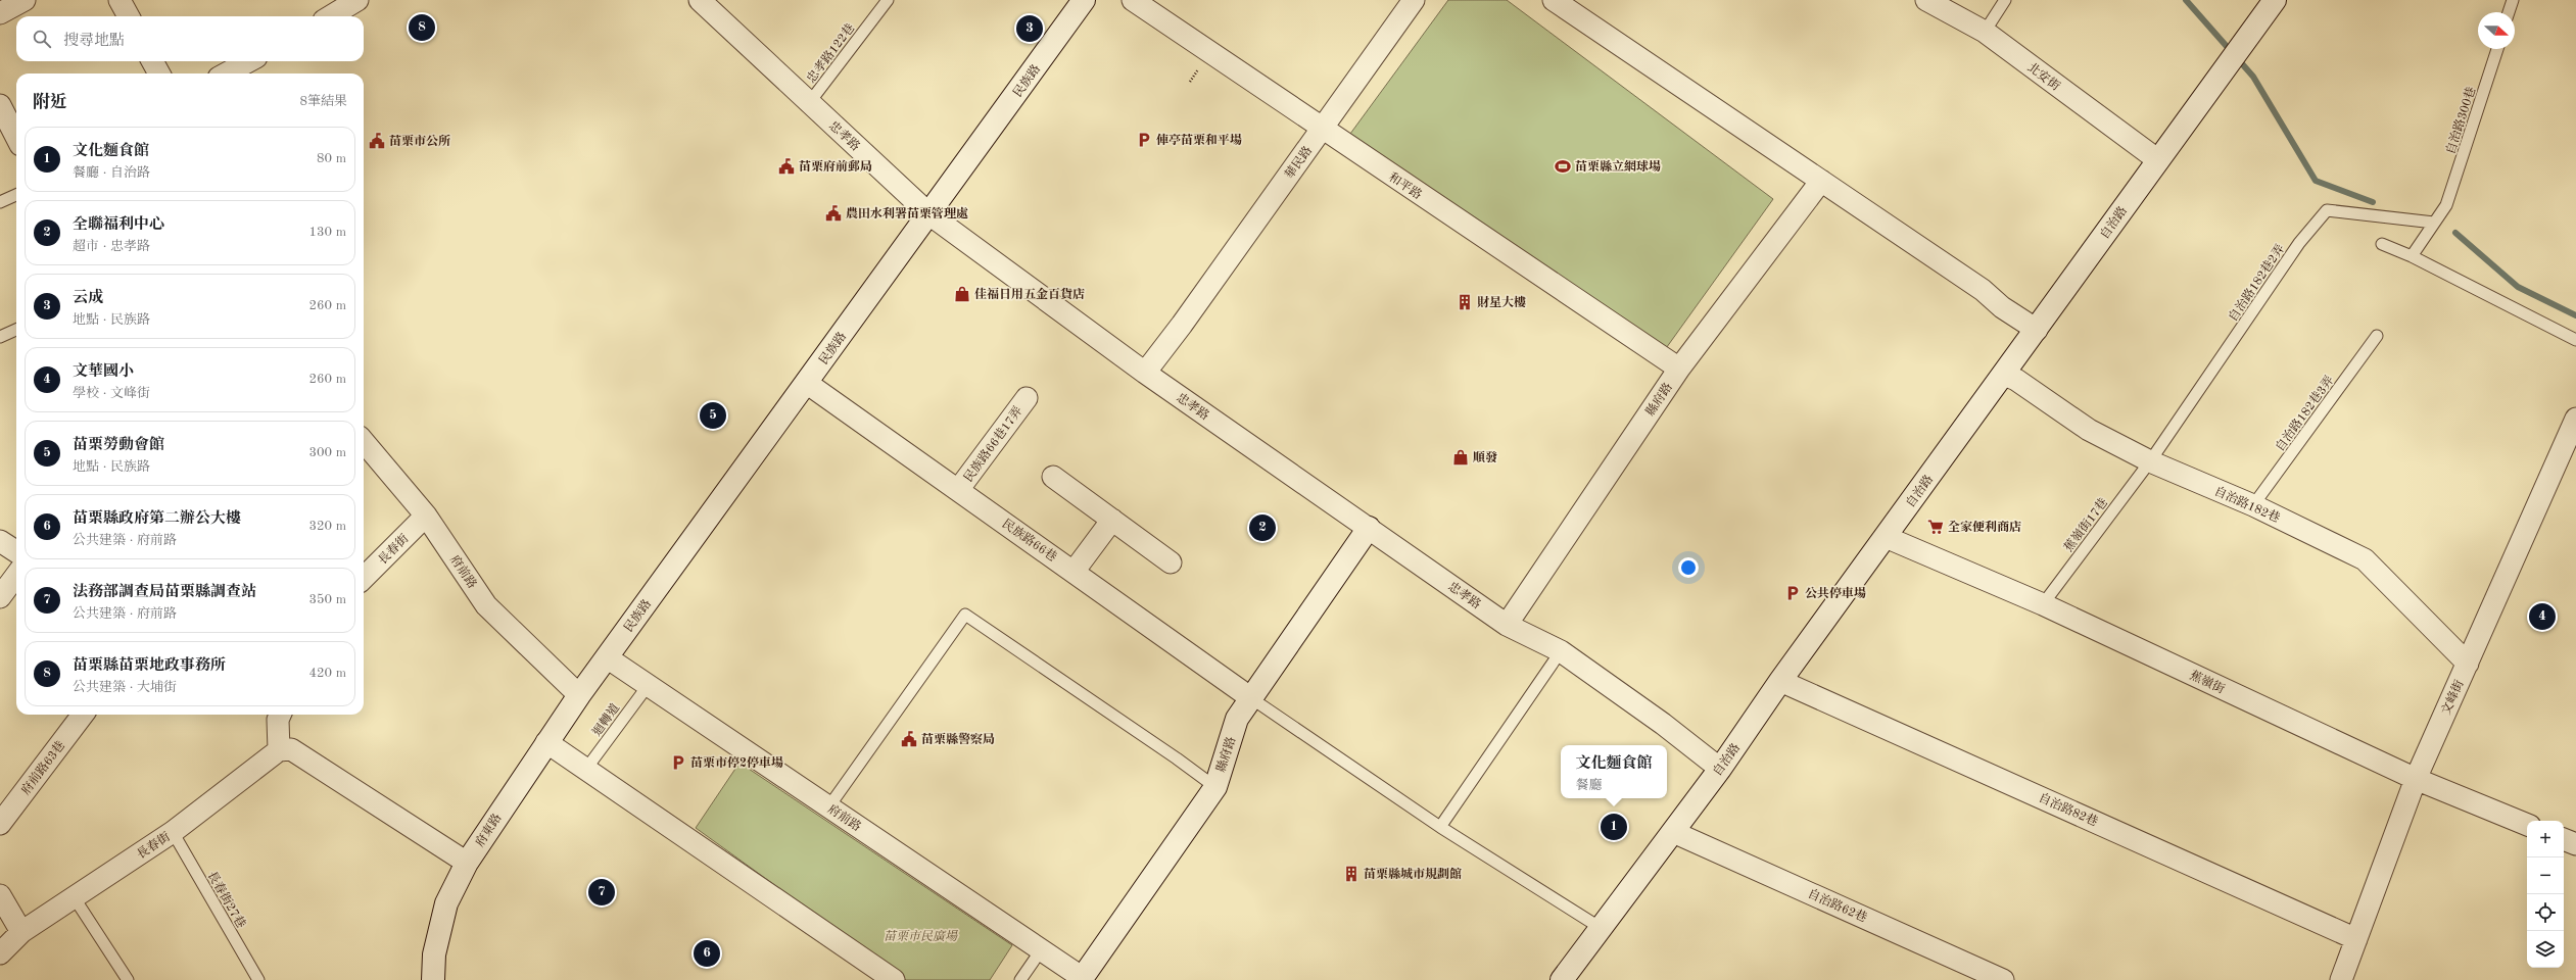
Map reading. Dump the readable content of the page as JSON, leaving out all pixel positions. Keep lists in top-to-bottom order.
{
  "streets": {
    "street": [
      "北安街",
      "民族路",
      "忠孝路",
      "華民路",
      "和平路",
      "自治路",
      "縣府路",
      "民族路66巷17弄",
      "自治路182巷",
      "民族路66巷",
      "長春街",
      "府前路",
      "蕉嶺街",
      "文峰街",
      "府前路63巷",
      "自治路82巷",
      "府東路",
      "自治路62巷"
    ],
    "lane": [
      "忠孝路122巷",
      "自治路300巷",
      "自治路182巷2弄",
      "自治路182巷3弄",
      "蕉嶺街17巷",
      "迴轉道",
      "長春街27巷"
    ]
  },
  "crossings": [
    ["忠孝路122巷", "忠孝路"],
    ["北安街", "自治路"],
    ["民族路", "忠孝路"],
    ["民族路", "民族路66巷"],
    ["民族路", "府前路"],
    ["民族路", "府東路"],
    ["自治路300巷", "自治路182巷2弄"],
    ["忠孝路", "華民路"],
    ["忠孝路", "自治路"],
    ["忠孝路", "縣府路"],
    ["華民路", "和平路"],
    ["和平路", "縣府路"],
    ["自治路", "自治路182巷"],
    ["自治路", "蕉嶺街"],
    ["自治路", "自治路82巷"],
    ["自治路", "自治路62巷"],
    ["自治路182巷2弄", "自治路182巷"],
    ["自治路182巷2弄", "蕉嶺街17巷"],
    ["縣府路", "民族路66巷"],
    ["縣府路", "府前路"],
    ["自治路182巷3弄", "自治路182巷"],
    ["民族路66巷17弄", "民族路66巷"],
    ["自治路182巷", "蕉嶺街17巷"],
    ["自治路182巷", "文峰街"],
    ["蕉嶺街17巷", "蕉嶺街"],
    ["長春街", "府前路"],
    ["長春街", "長春街27巷"],
    ["府前路", "迴轉道"],
    ["府前路", "府東路"],
    ["蕉嶺街", "文峰街"],
    ["文峰街", "自治路82巷"]
  ],
  "parks": ["苗栗市民廣場"],
  "places": {
    "parking": ["俥亭苗栗和平場", "公共停車場", "苗栗市停2停車場"],
    "public building": [
      "苗栗市公所",
      "苗栗府前郵局",
      "農田水利署苗栗管理處",
      "苗栗縣警察局"
    ],
    "sports": ["苗栗縣立網球場"],
    "shop": ["佳福日用五金百貨店", "順發"],
    "building": ["財星大樓", "苗栗縣城市規劃館"],
    "supermarket": ["全家便利商店"]
  },
  "north": "right",
  "page": {
    "pins": [
      "8",
      "3",
      "5",
      "2",
      "4",
      "1",
      "7",
      "6"
    ],
    "search": "搜尋地點",
    "heading": ["附近", "8筆結果"],
    "list": [
      {
        "mark": "1",
        "name": "文化麵食館",
        "note": "餐廳 · 自治路",
        "value": "80 m"
      },
      {
        "mark": "2",
        "name": "全聯福利中心",
        "note": "超市 · 忠孝路",
        "value": "130 m"
      },
      {
        "mark": "3",
        "name": "云成",
        "note": "地點 · 民族路",
        "value": "260 m"
      },
      {
        "mark": "4",
        "name": "文華國小",
        "note": "學校 · 文峰街",
        "value": "260 m"
      },
      {
        "mark": "5",
        "name": "苗栗勞動會館",
        "note": "地點 · 民族路",
        "value": "300 m"
      },
      {
        "mark": "6",
        "name": "苗栗縣政府第二辦公大樓",
        "note": "公共建築 · 府前路",
        "value": "320 m"
      },
      {
        "mark": "7",
        "name": "法務部調查局苗栗縣調查站",
        "note": "公共建築 · 府前路",
        "value": "350 m"
      },
      {
        "mark": "8",
        "name": "苗栗縣苗栗地政事務所",
        "note": "公共建築 · 大埔街",
        "value": "420 m"
      }
    ],
    "popup": ["文化麵食館", "餐廳"],
    "map_buttons": ["+", "−"]
  }
}
